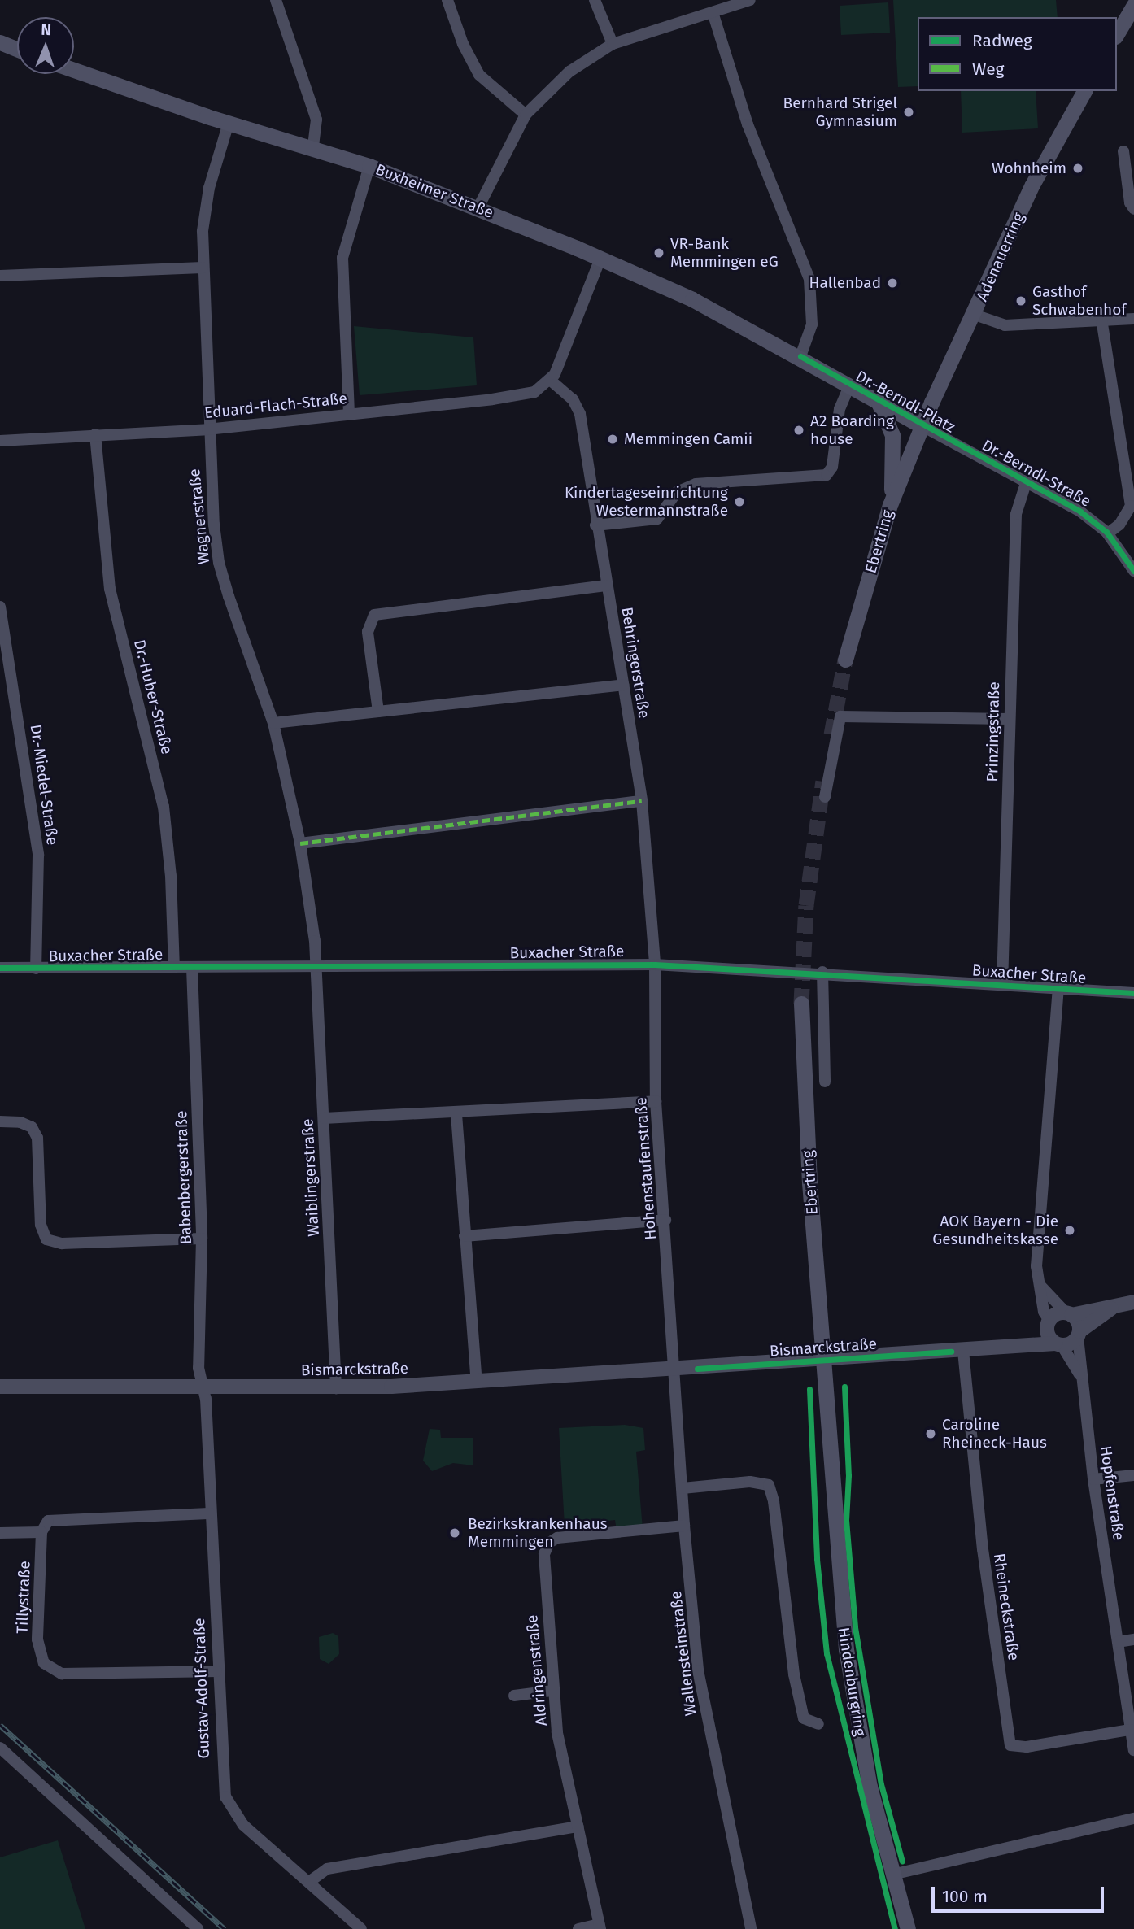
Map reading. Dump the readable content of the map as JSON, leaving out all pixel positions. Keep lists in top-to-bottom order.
{
  "streets": {
    "main road": [
      "Buxheimer Straße",
      "Adenauerring",
      "Dr.-Berndl-Platz",
      "Ebertring",
      "Hindenburgring"
    ],
    "street": [
      "Eduard-Flach-Straße",
      "Dr.-Berndl-Straße",
      "Wagnerstraße",
      "Behringerstraße",
      "Dr.-Huber-Straße",
      "Prinzingstraße",
      "Dr.-Miedel-Straße",
      "Buxacher Straße",
      "Hohenstaufenstraße",
      "Babenbergerstraße",
      "Waiblingerstraße",
      "Bismarckstraße",
      "Hopfenstraße",
      "Tillystraße",
      "Rheineckstraße",
      "Wallensteinstraße",
      "Aldringenstraße",
      "Gustav-Adolf-Straße"
    ]
  },
  "crossings": [
    ["Buxheimer Straße", "Dr.-Berndl-Platz"],
    ["Buxheimer Straße", "Wagnerstraße"],
    ["Adenauerring", "Dr.-Berndl-Platz"],
    ["Adenauerring", "Ebertring"],
    ["Dr.-Berndl-Platz", "Dr.-Berndl-Straße"],
    ["Dr.-Berndl-Platz", "Ebertring"],
    ["Eduard-Flach-Straße", "Wagnerstraße"],
    ["Eduard-Flach-Straße", "Behringerstraße"],
    ["Eduard-Flach-Straße", "Dr.-Huber-Straße"],
    ["Dr.-Berndl-Straße", "Prinzingstraße"],
    ["Wagnerstraße", "Buxacher Straße"],
    ["Wagnerstraße", "Waiblingerstraße"],
    ["Ebertring", "Bismarckstraße"],
    ["Ebertring", "Hindenburgring"],
    ["Behringerstraße", "Buxacher Straße"],
    ["Behringerstraße", "Hohenstaufenstraße"],
    ["Dr.-Huber-Straße", "Buxacher Straße"],
    ["Prinzingstraße", "Buxacher Straße"],
    ["Dr.-Miedel-Straße", "Buxacher Straße"],
    ["Buxacher Straße", "Hohenstaufenstraße"],
    ["Buxacher Straße", "Babenbergerstraße"],
    ["Buxacher Straße", "Waiblingerstraße"],
    ["Hohenstaufenstraße", "Bismarckstraße"],
    ["Hohenstaufenstraße", "Wallensteinstraße"],
    ["Babenbergerstraße", "Bismarckstraße"],
    ["Babenbergerstraße", "Gustav-Adolf-Straße"],
    ["Waiblingerstraße", "Bismarckstraße"],
    ["Bismarckstraße", "Hopfenstraße"],
    ["Bismarckstraße", "Rheineckstraße"],
    ["Bismarckstraße", "Wallensteinstraße"],
    ["Bismarckstraße", "Hindenburgring"],
    ["Bismarckstraße", "Gustav-Adolf-Straße"],
    ["Hopfenstraße", "Rheineckstraße"],
    ["Tillystraße", "Gustav-Adolf-Straße"],
    ["Wallensteinstraße", "Aldringenstraße"]
  ],
  "places": [
    "Bernhard Strigel Gymnasium",
    "Wohnheim",
    "VR-Bank Memmingen eG",
    "Hallenbad",
    "Gasthof Schwabenhof",
    "A2 Boarding house",
    "Memmingen Camii",
    "Kindertageseinrichtung Westermannstraße",
    "AOK Bayern - Die Gesundheitskasse",
    "Caroline Rheineck-Haus",
    "Bezirkskrankenhaus Memmingen"
  ],
  "legend": ["Radweg", "Weg"],
  "scale_bar": "100 m",
  "north": "top"
}
